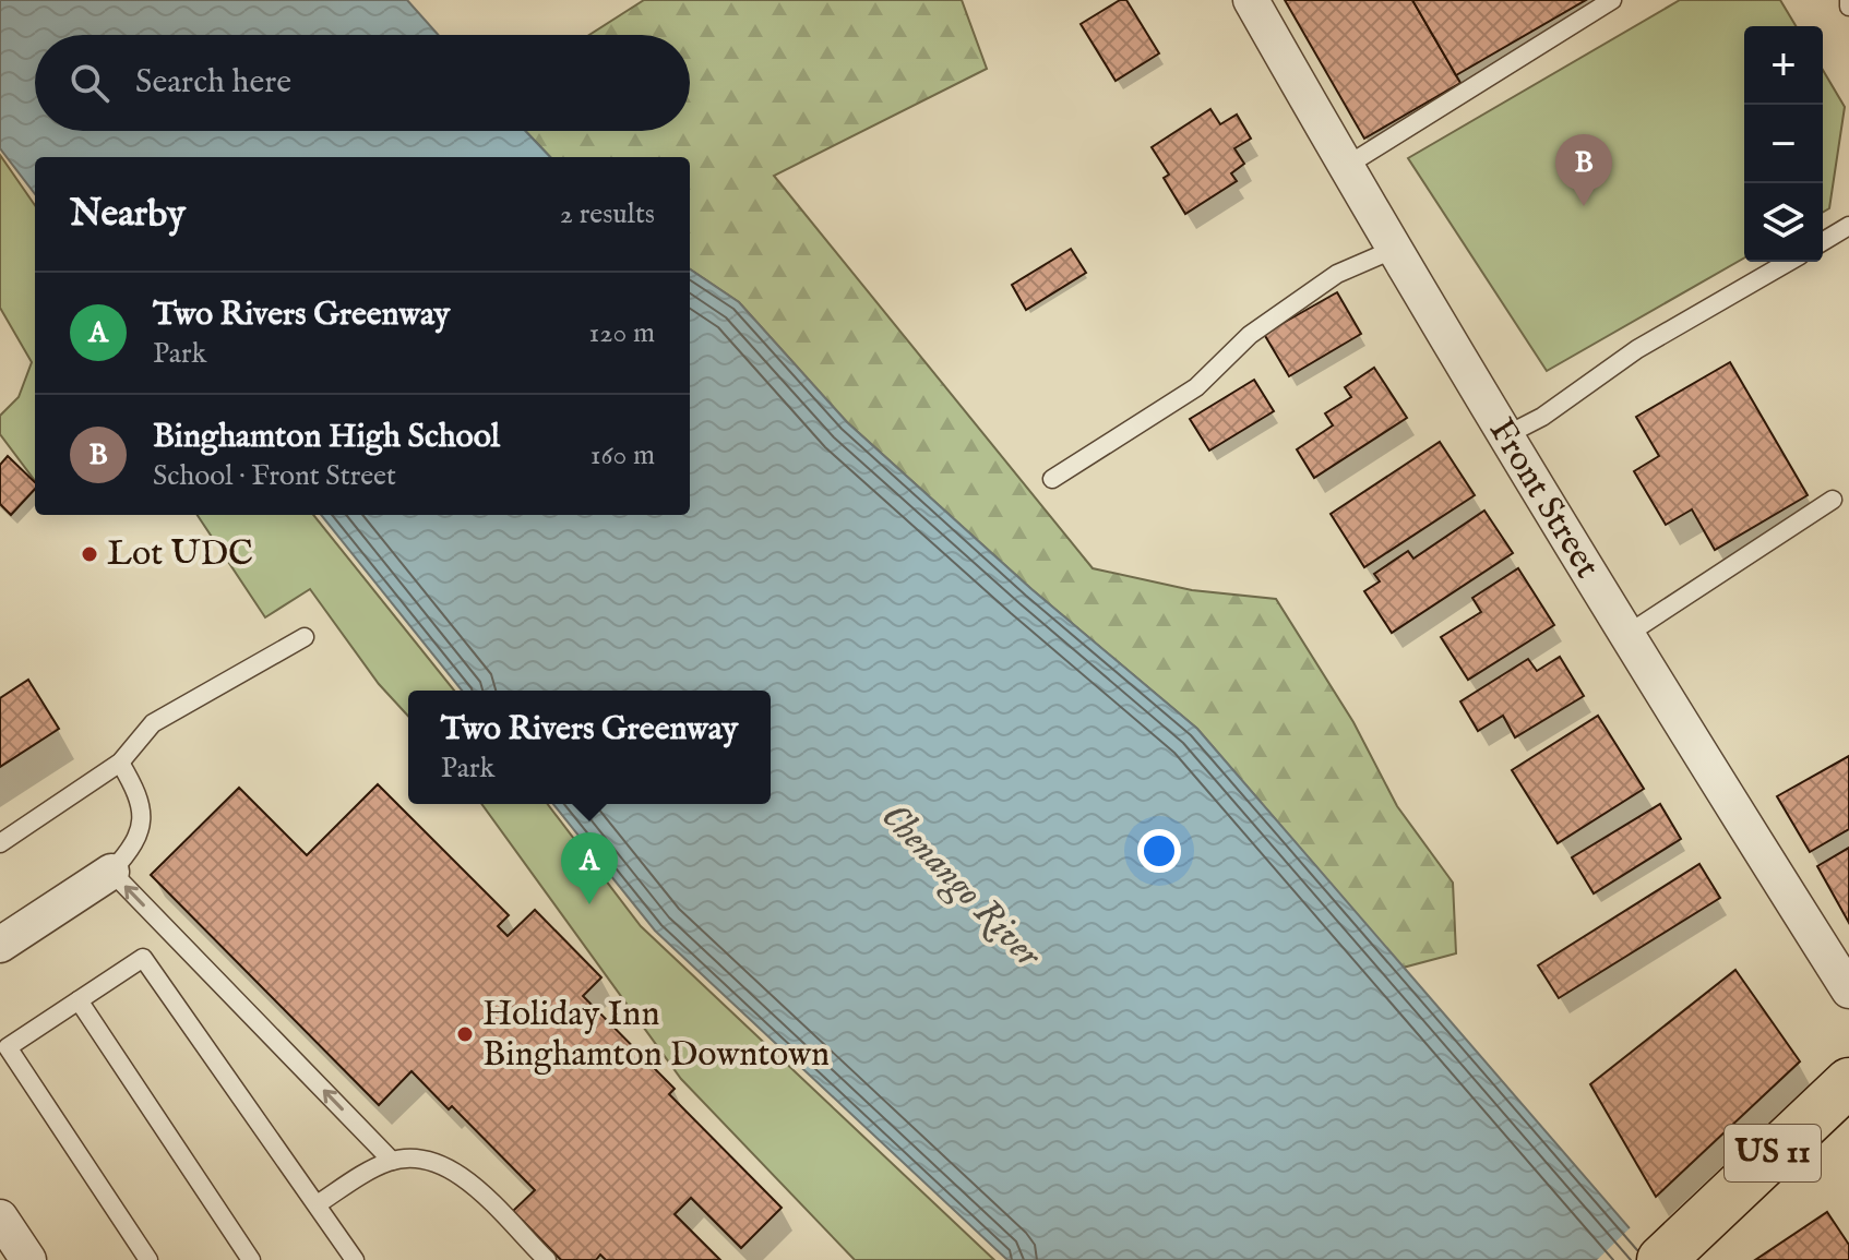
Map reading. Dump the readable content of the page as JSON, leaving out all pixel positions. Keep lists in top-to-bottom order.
{
  "streets": {
    "main road": ["US 11"],
    "street": ["Front Street"]
  },
  "water": ["Chenango River"],
  "places": ["Lot UDC", "Holiday Inn Binghamton Downtown"],
  "page": {
    "map_buttons": ["+", "−"],
    "search": "Search here",
    "pins": ["B", "A"],
    "heading": ["Nearby", "2 results"],
    "list": [
      {
        "mark": "A",
        "name": "Two Rivers Greenway",
        "note": "Park",
        "value": "120 m"
      },
      {
        "mark": "B",
        "name": "Binghamton High School",
        "note": "School · Front Street",
        "value": "160 m"
      }
    ],
    "popup": ["Two Rivers Greenway", "Park"]
  }
}
